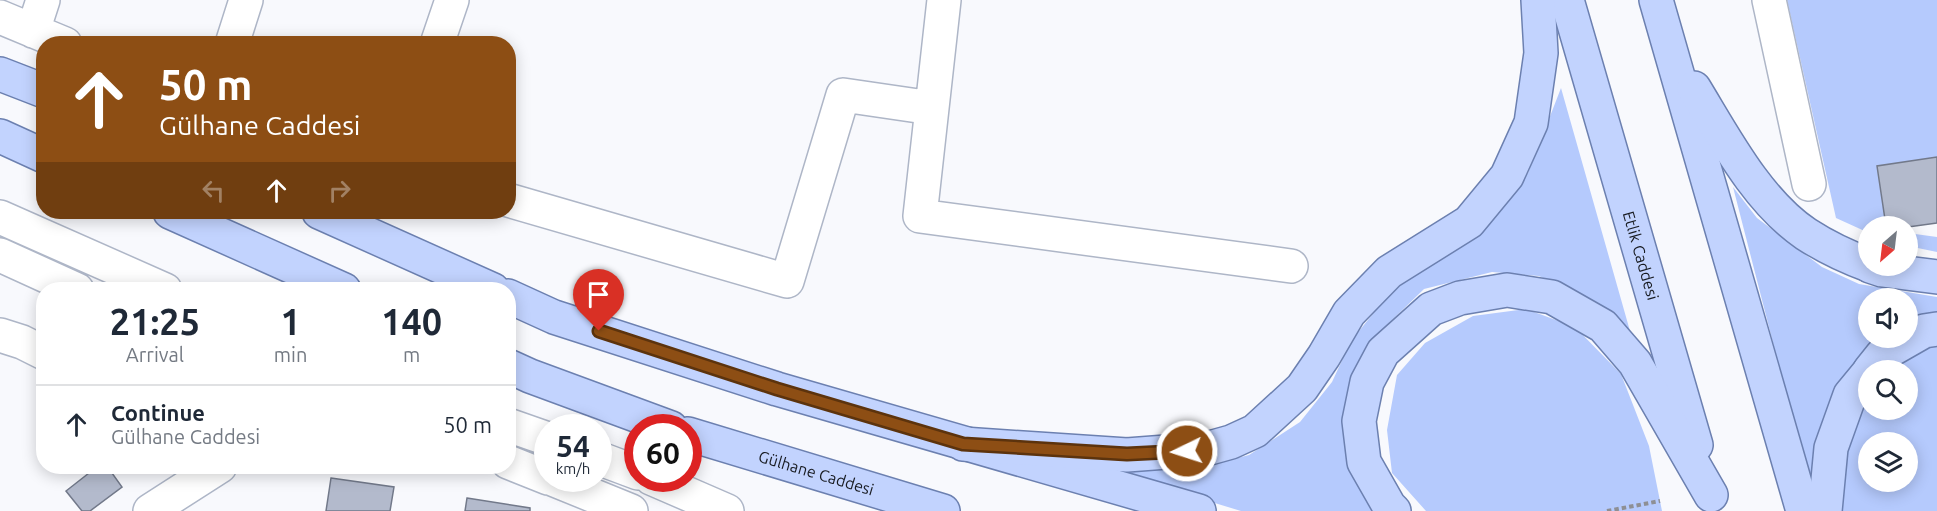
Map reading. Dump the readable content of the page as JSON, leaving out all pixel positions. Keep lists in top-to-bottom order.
{
  "streets": {
    "main road": ["Etlik Caddesi", "Gülhane Caddesi"]
  },
  "north": "bottom left",
  "page": {
    "turn": ["50 m", "Gülhane Caddesi"],
    "eta": [
      "21:25",
      "Arrival",
      "1",
      "min",
      "140",
      "m"
    ],
    "list": [
      {
        "name": "Continue",
        "note": "Gülhane Caddesi",
        "value": "50 m"
      }
    ],
    "speed": "54 km/h",
    "limit": "60"
  }
}
